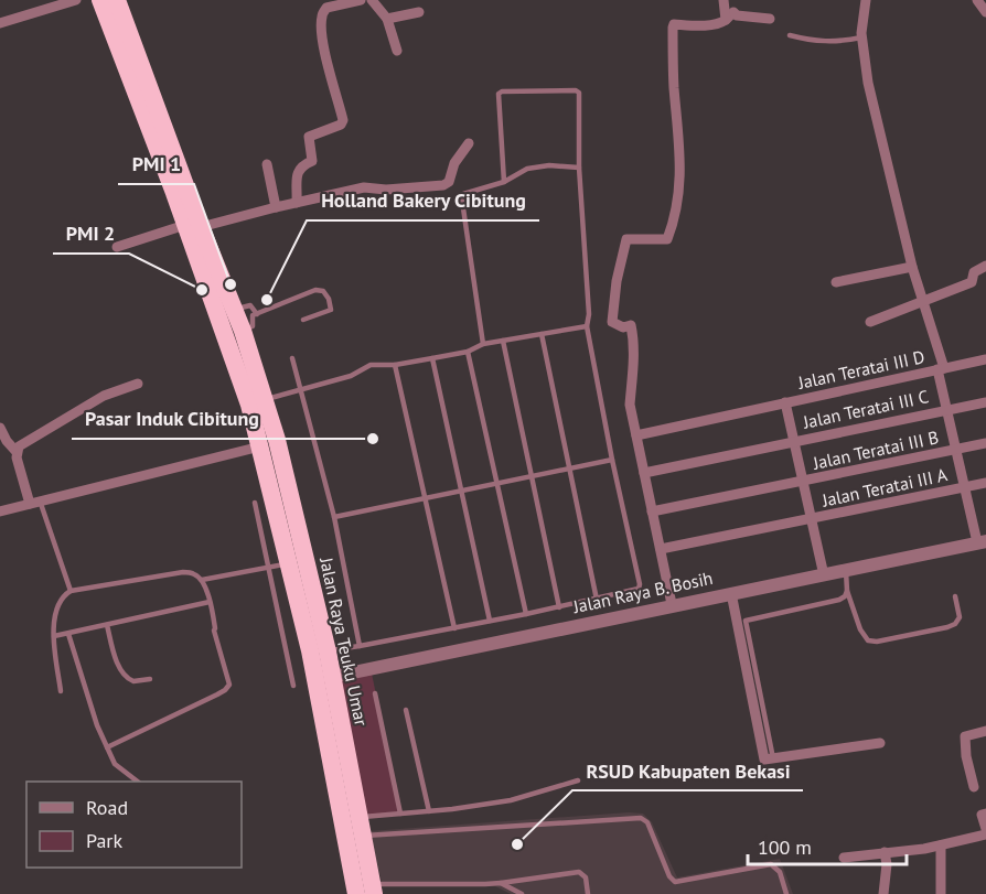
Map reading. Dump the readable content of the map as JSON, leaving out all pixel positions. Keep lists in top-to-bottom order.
{
  "streets": {
    "highway": ["Jalan Raya Teuku Umar"],
    "street": [
      "Jalan Teratai III D",
      "Jalan Teratai III C",
      "Jalan Teratai III B",
      "Jalan Teratai III A",
      "Jalan Raya B. Bosih"
    ]
  },
  "crossings": [
    ["Jalan Raya B. Bosih", "Jalan Raya Teuku Umar"]
  ],
  "places": [
    "PMI 1",
    "PMI 2",
    "Holland Bakery Cibitung",
    "Pasar Induk Cibitung",
    "RSUD Kabupaten Bekasi"
  ],
  "legend": ["Road", "Park"],
  "scale_bar": "100 m"
}
